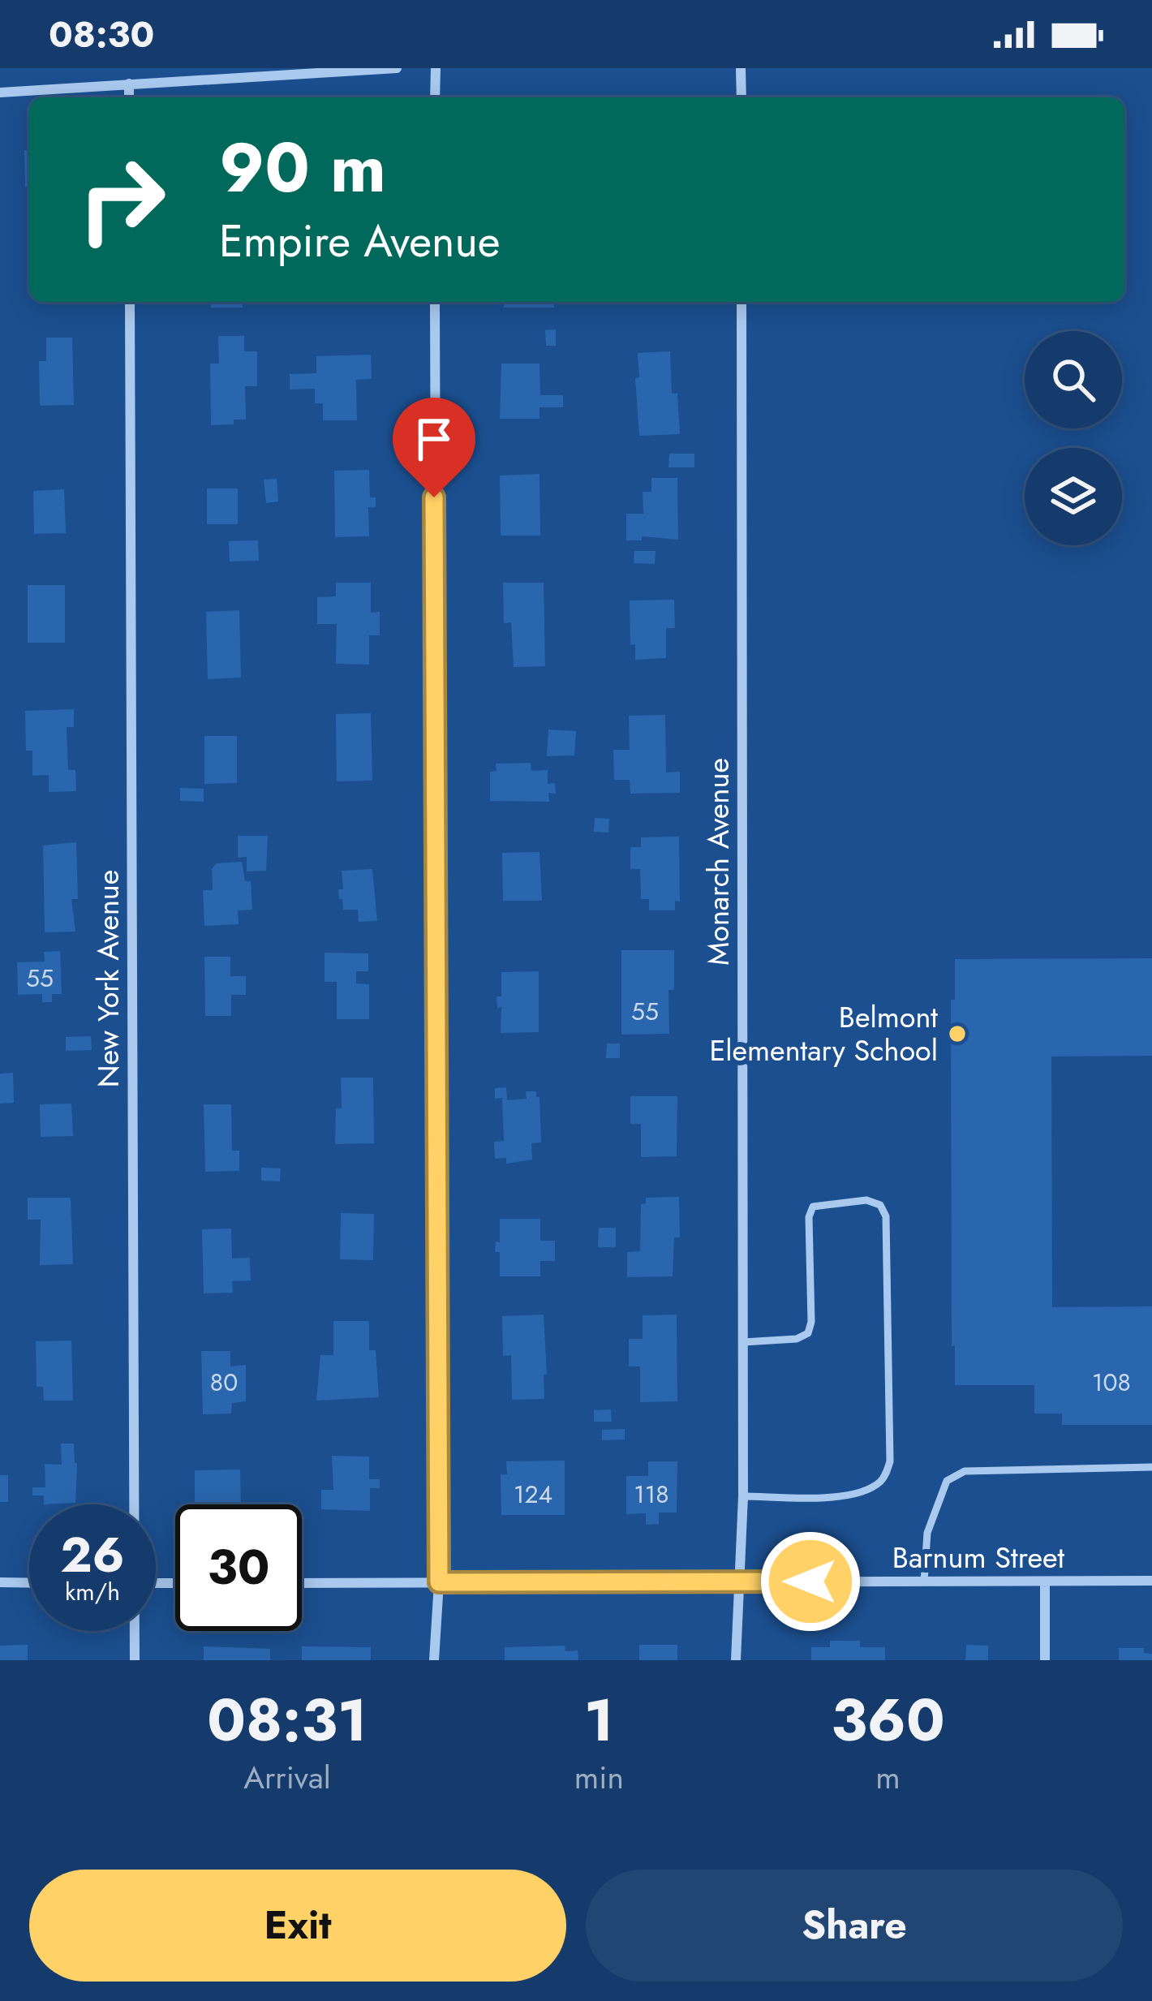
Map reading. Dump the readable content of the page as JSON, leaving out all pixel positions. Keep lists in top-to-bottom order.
{
  "streets": {
    "street": ["Monarch Avenue", "New York Avenue", "Barnum Street"]
  },
  "crossings": [
    ["Monarch Avenue", "Barnum Street"]
  ],
  "places": ["Belmont Elementary School"],
  "house_numbers": [
    "55",
    "55",
    "80",
    "108",
    "124",
    "118"
  ],
  "page": {
    "status": "08:30",
    "turn": ["90 m", "Empire Avenue"],
    "speed": "26 km/h",
    "limit": "30",
    "eta": [
      "08:31",
      "Arrival",
      "1",
      "min",
      "360",
      "m"
    ],
    "buttons": ["Exit", "Share"]
  }
}
